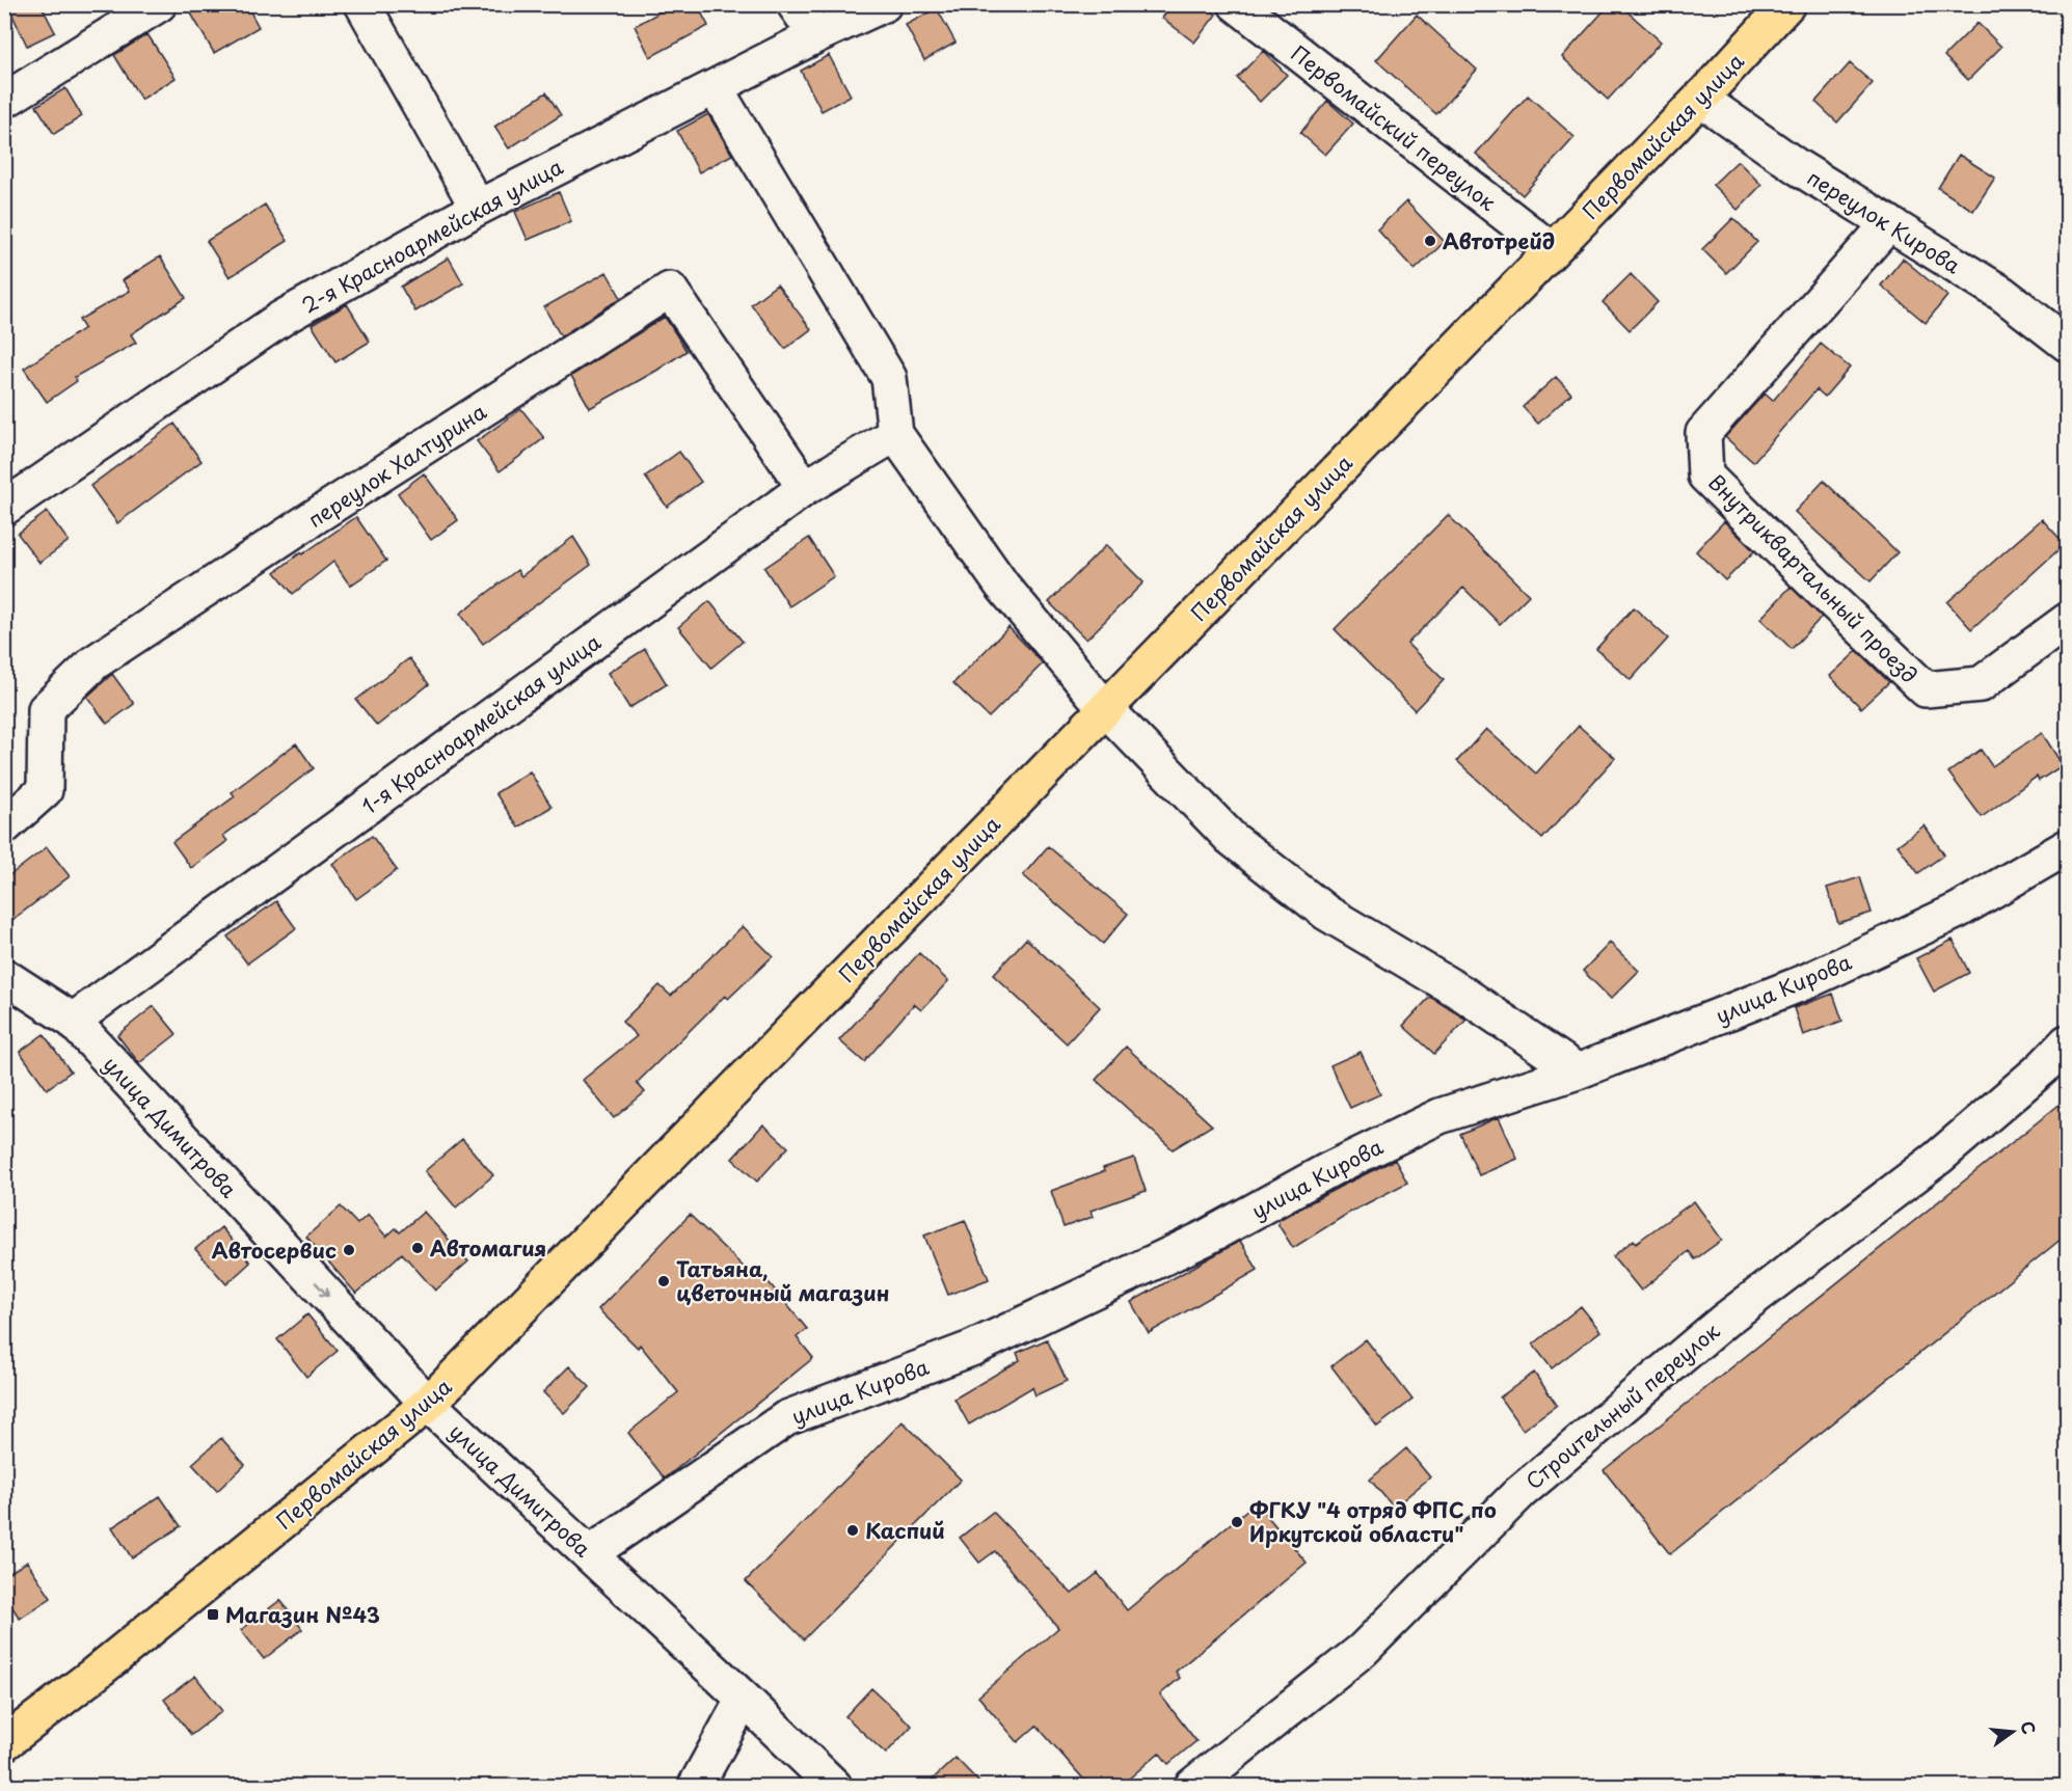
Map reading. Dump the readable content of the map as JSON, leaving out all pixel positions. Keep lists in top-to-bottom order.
{
  "streets": {
    "main road": ["Первомайская улица"],
    "street": [
      "Первомайский переулок",
      "переулок Кирова",
      "2-я Красноармейская улица",
      "переулок Халтурина",
      "Внутриквартальный проезд",
      "1-я Красноармейская улица",
      "улица Кирова",
      "улица Димитрова",
      "Строительный переулок"
    ]
  },
  "crossings": [
    ["Первомайский переулок", "Первомайская улица"],
    ["Первомайская улица", "переулок Кирова"],
    ["Первомайская улица", "улица Димитрова"],
    ["переулок Кирова", "Внутриквартальный проезд"],
    ["переулок Халтурина", "1-я Красноармейская улица"],
    ["1-я Красноармейская улица", "улица Димитрова"],
    ["улица Кирова", "улица Димитрова"]
  ],
  "one_way": ["улица Димитрова"],
  "places": {
    "other": [
      "Автотрейд",
      "Автомагия",
      "Автосервис",
      "Татьяна, цветочный магазин",
      "ФГКУ \"4 отряд ФПС по Иркутской области\"",
      "Каспий"
    ],
    "transit": ["Магазин №43"]
  },
  "north": "right"
}
